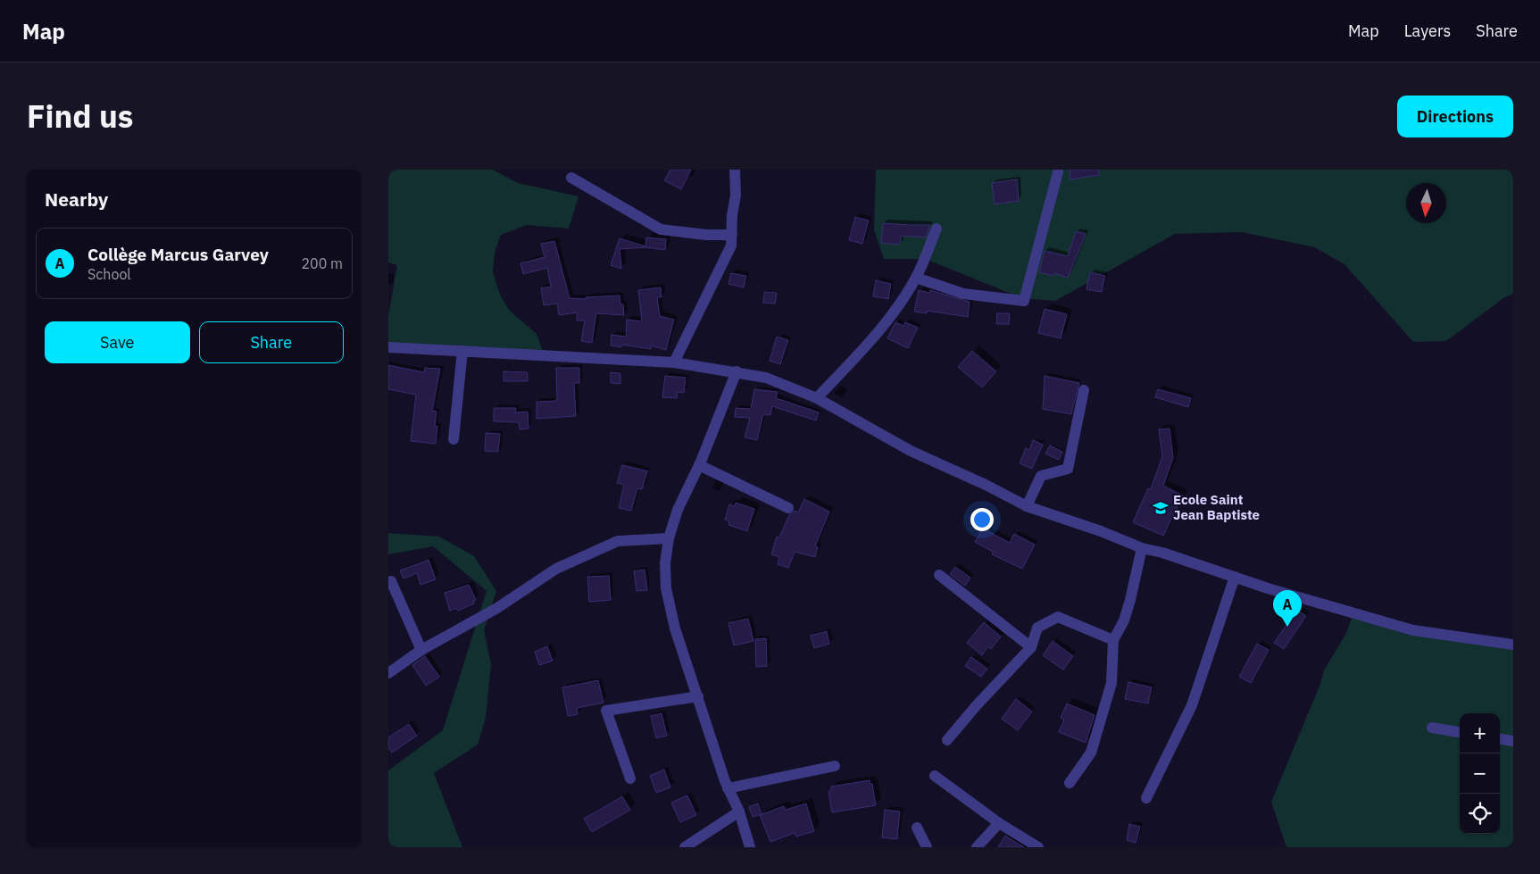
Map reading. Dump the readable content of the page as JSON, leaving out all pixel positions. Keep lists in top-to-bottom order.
{
  "places": {
    "school or university": ["Ecole Saint Jean Baptiste"]
  },
  "north": "bottom",
  "page": {
    "header": "Map",
    "nav": ["Map", "Layers", "Share"],
    "title": "Find us",
    "buttons": [
      "Directions",
      ["Save", "Share"]
    ],
    "heading": "Nearby",
    "list": [
      {
        "mark": "A",
        "name": "Collège Marcus Garvey",
        "note": "School",
        "value": "200 m"
      }
    ],
    "pins": "A",
    "map_buttons": ["+", "−"]
  }
}
